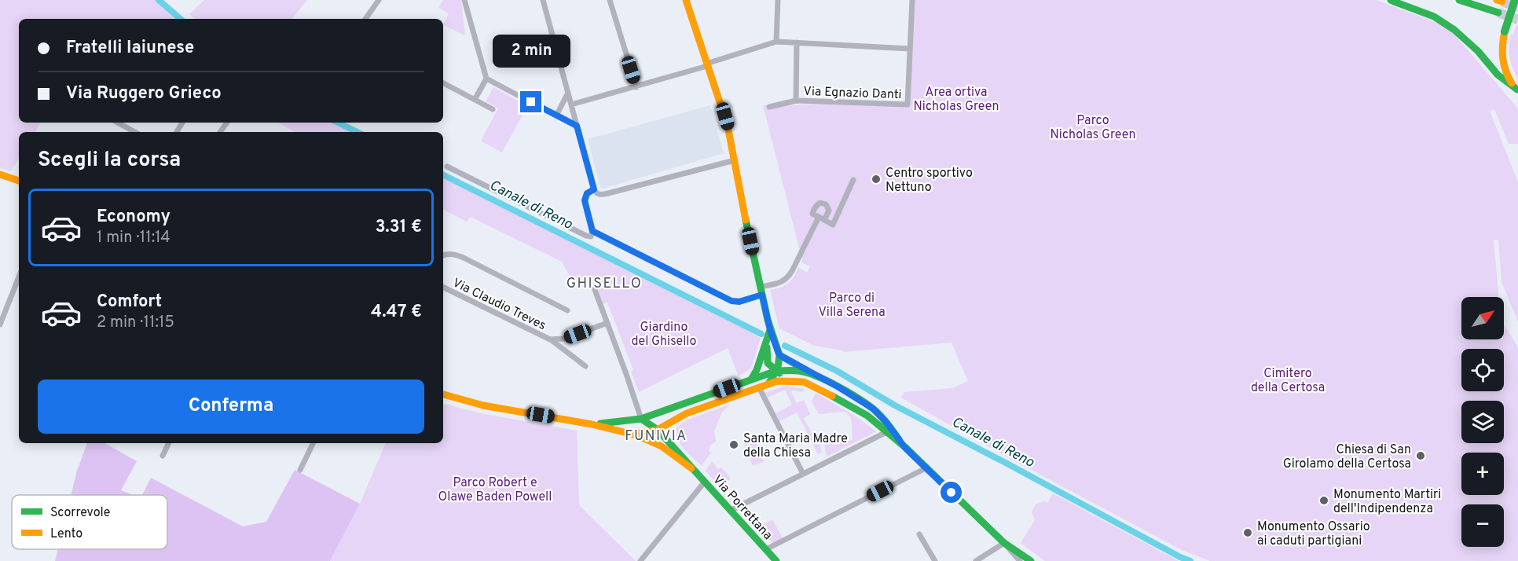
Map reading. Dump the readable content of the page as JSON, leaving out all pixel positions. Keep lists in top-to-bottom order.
{
  "streets": {
    "main road": ["Via Porrettana"],
    "street": ["Via Egnazio Danti", "Via Claudio Treves"]
  },
  "districts": ["GHISELLO", "FUNIVIA"],
  "water": ["Canale di Reno"],
  "parks": [
    "Area ortiva Nicholas Green",
    "Parco Nicholas Green",
    "Parco di Villa Serena",
    "Giardino del Ghisello",
    "Cimitero della Certosa",
    "Parco Robert e Olawe Baden Powell"
  ],
  "places": [
    "Centro sportivo Nettuno",
    "Santa Maria Madre della Chiesa",
    "Chiesa di San Girolamo della Certosa",
    "Monumento Martiri dell'Indipendenza",
    "Monumento Ossario ai caduti partigiani"
  ],
  "legend": ["Scorrevole", "Lento"],
  "north": "top right",
  "page": {
    "banner": ["Fratelli Iaiunese", "Via Ruggero Grieco"],
    "bubble": "2 min",
    "heading": "Scegli la corsa",
    "list": [
      {
        "name": "Economy",
        "note": "1 min · 11:14",
        "value": "3.31 €"
      },
      {
        "name": "Comfort",
        "note": "2 min · 11:15",
        "value": "4.47 €"
      }
    ],
    "map_buttons": ["+", "−"],
    "buttons": "Conferma"
  }
}
